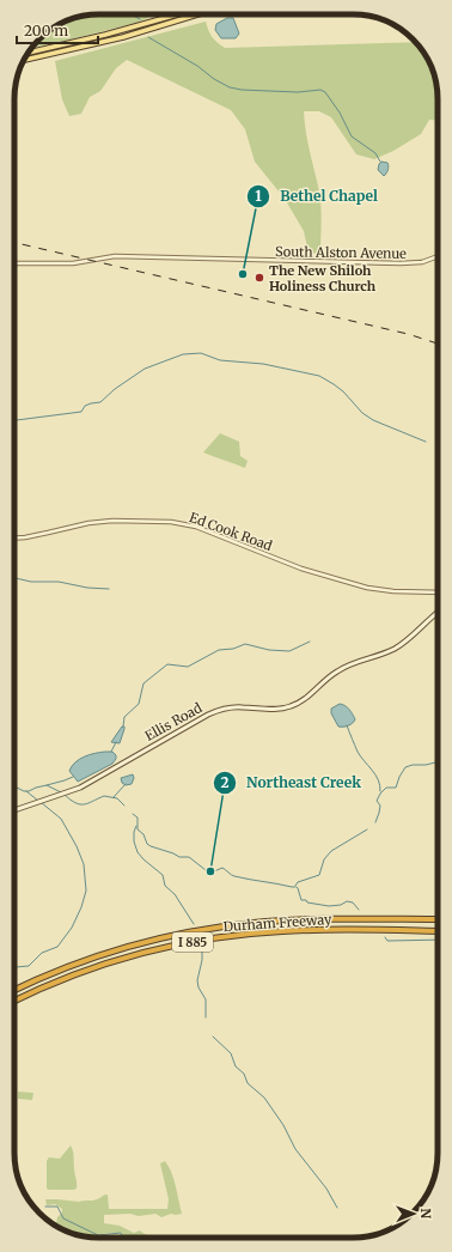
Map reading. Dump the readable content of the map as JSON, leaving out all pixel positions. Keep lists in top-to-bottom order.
{
  "streets": {
    "highway": ["Durham Freeway", "I 885"],
    "main road": ["Ellis Road"],
    "street": ["South Alston Avenue", "Ed Cook Road"]
  },
  "places": ["Bethel Chapel", "The New Shiloh Holiness Church", "Northeast Creek"],
  "scale_bar": "200 m",
  "north": "right"
}
